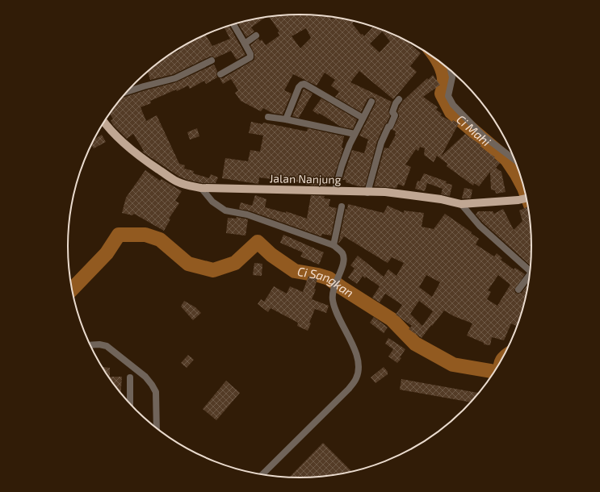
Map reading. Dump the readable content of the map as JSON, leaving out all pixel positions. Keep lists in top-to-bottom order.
{
  "streets": {
    "main road": ["Jalan Nanjung"]
  },
  "water": ["Ci Mahi", "Ci Sangkan"]
}
